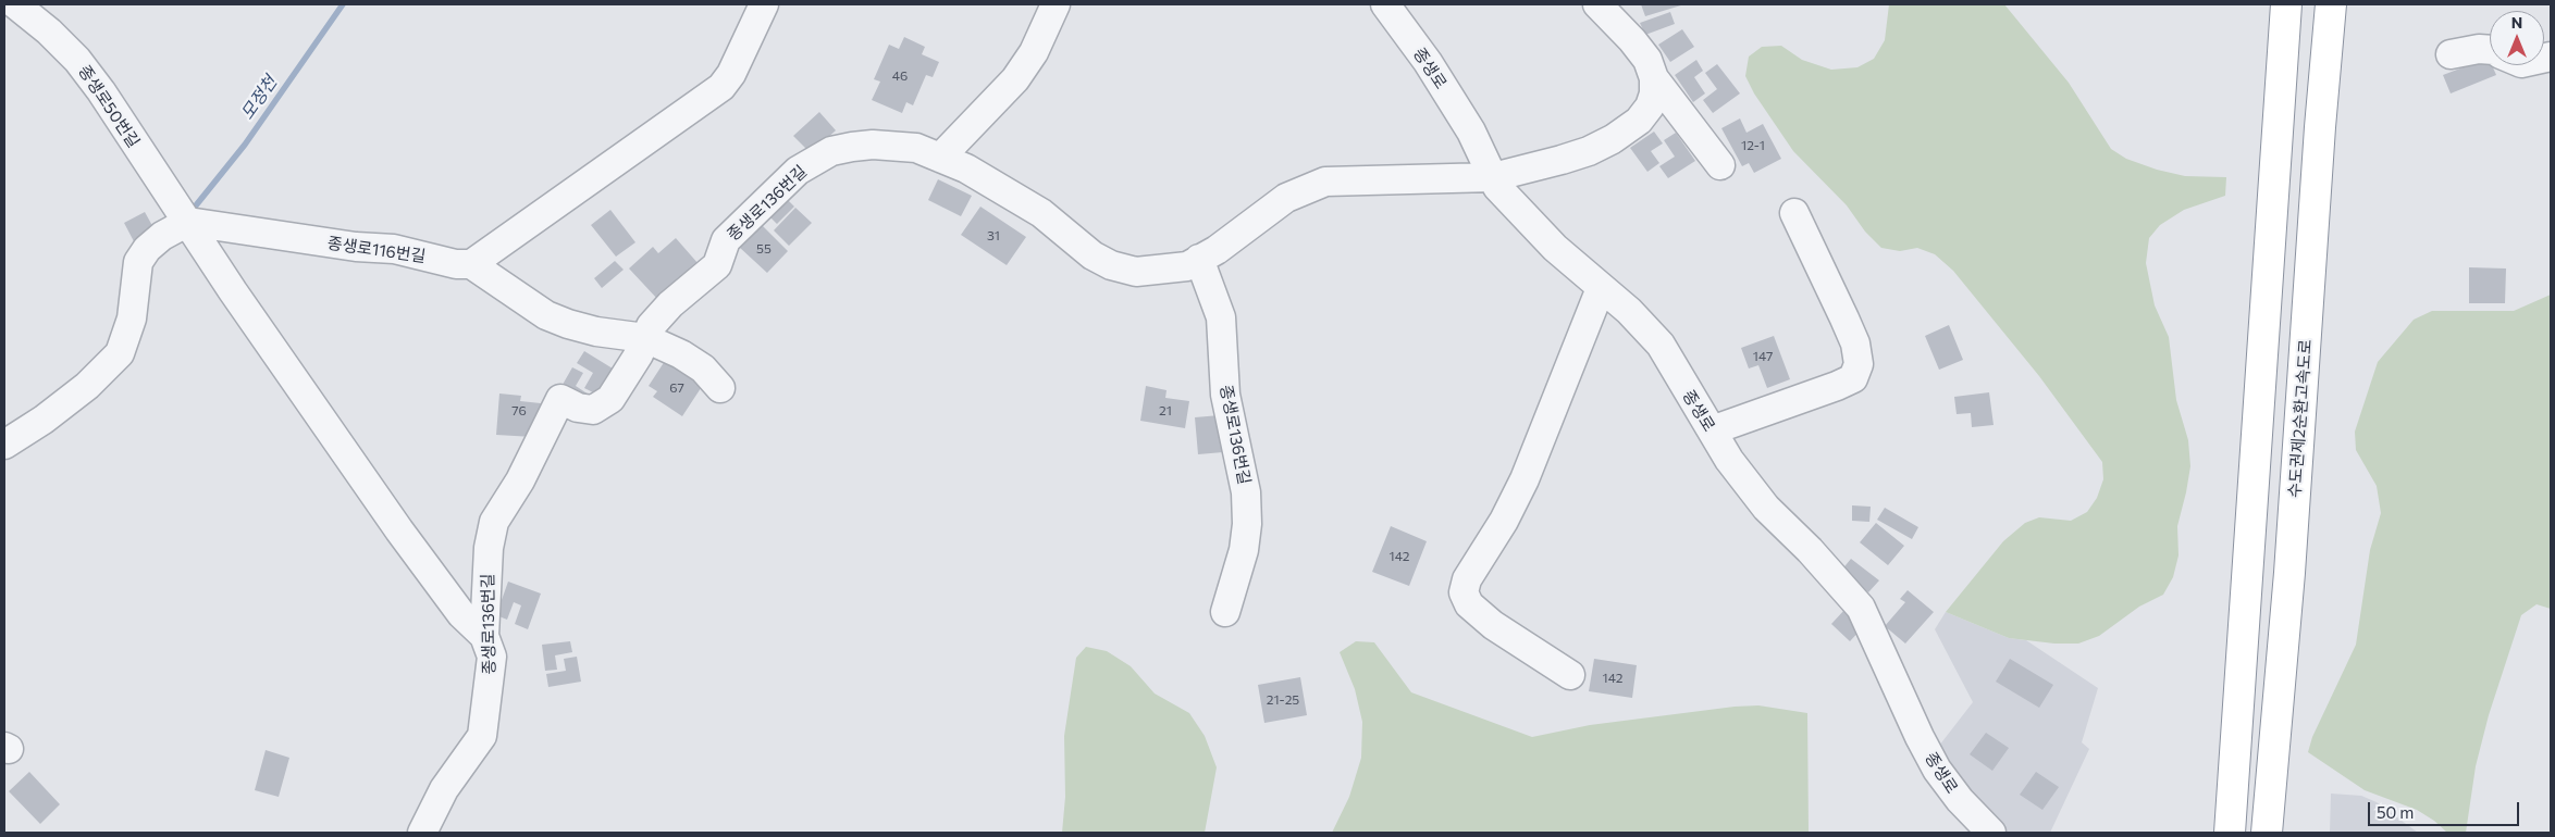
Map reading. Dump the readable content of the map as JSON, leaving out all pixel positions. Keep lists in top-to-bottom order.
{
  "streets": {
    "highway": ["수도권제2순환고속도로"],
    "street": [
      "종생로",
      "종생로50번길",
      "종생로136번길",
      "종생로116번길"
    ]
  },
  "crossings": [
    ["종생로", "종생로136번길"],
    ["종생로50번길", "종생로136번길"],
    ["종생로50번길", "종생로116번길"]
  ],
  "water": ["모정천"],
  "house_numbers": [
    "46",
    "12-1",
    "31",
    "55",
    "147",
    "67",
    "76",
    "21",
    "142",
    "142",
    "21-25"
  ],
  "scale_bar": "50 m",
  "north": "top"
}
